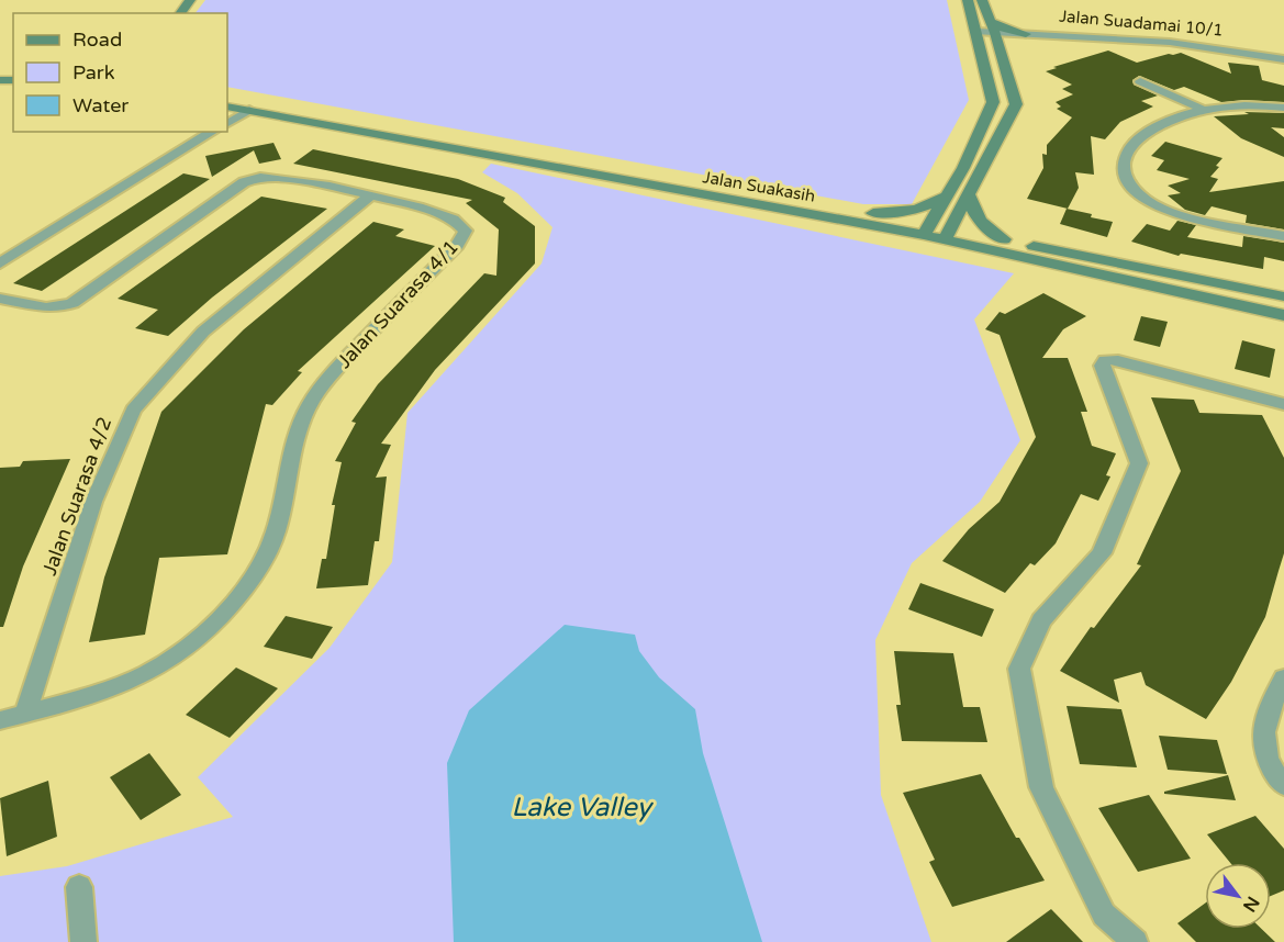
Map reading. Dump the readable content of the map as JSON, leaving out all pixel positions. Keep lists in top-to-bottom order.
{
  "streets": {
    "main road": ["Jalan Suakasih"],
    "street": ["Jalan Suadamai 10/1", "Jalan Suarasa 4/1", "Jalan Suarasa 4/2"]
  },
  "crossings": [
    ["Jalan Suarasa 4/1", "Jalan Suarasa 4/2"]
  ],
  "water": ["Lake Valley"],
  "legend": ["Road", "Park", "Water"],
  "north": "bottom right"
}
